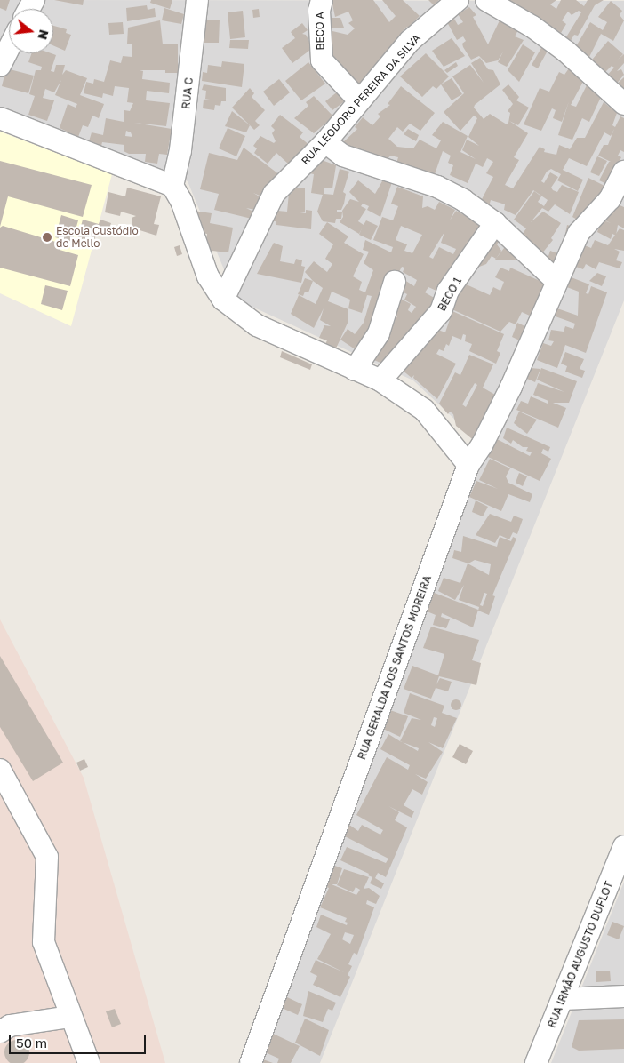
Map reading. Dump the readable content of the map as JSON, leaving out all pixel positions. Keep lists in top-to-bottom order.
{
  "streets": {
    "street": [
      "BECO A",
      "RUA C",
      "RUA LEODORO PEREIRA DA SILVA",
      "BECO 1",
      "RUA GERALDA DOS SANTOS MOREIRA",
      "RUA IRMÃO AUGUSTO DUFLOT"
    ]
  },
  "crossings": [
    ["BECO A", "RUA LEODORO PEREIRA DA SILVA"]
  ],
  "places": ["Escola Custódio de Mello"],
  "scale_bar": "50 m",
  "north": "right"
}
